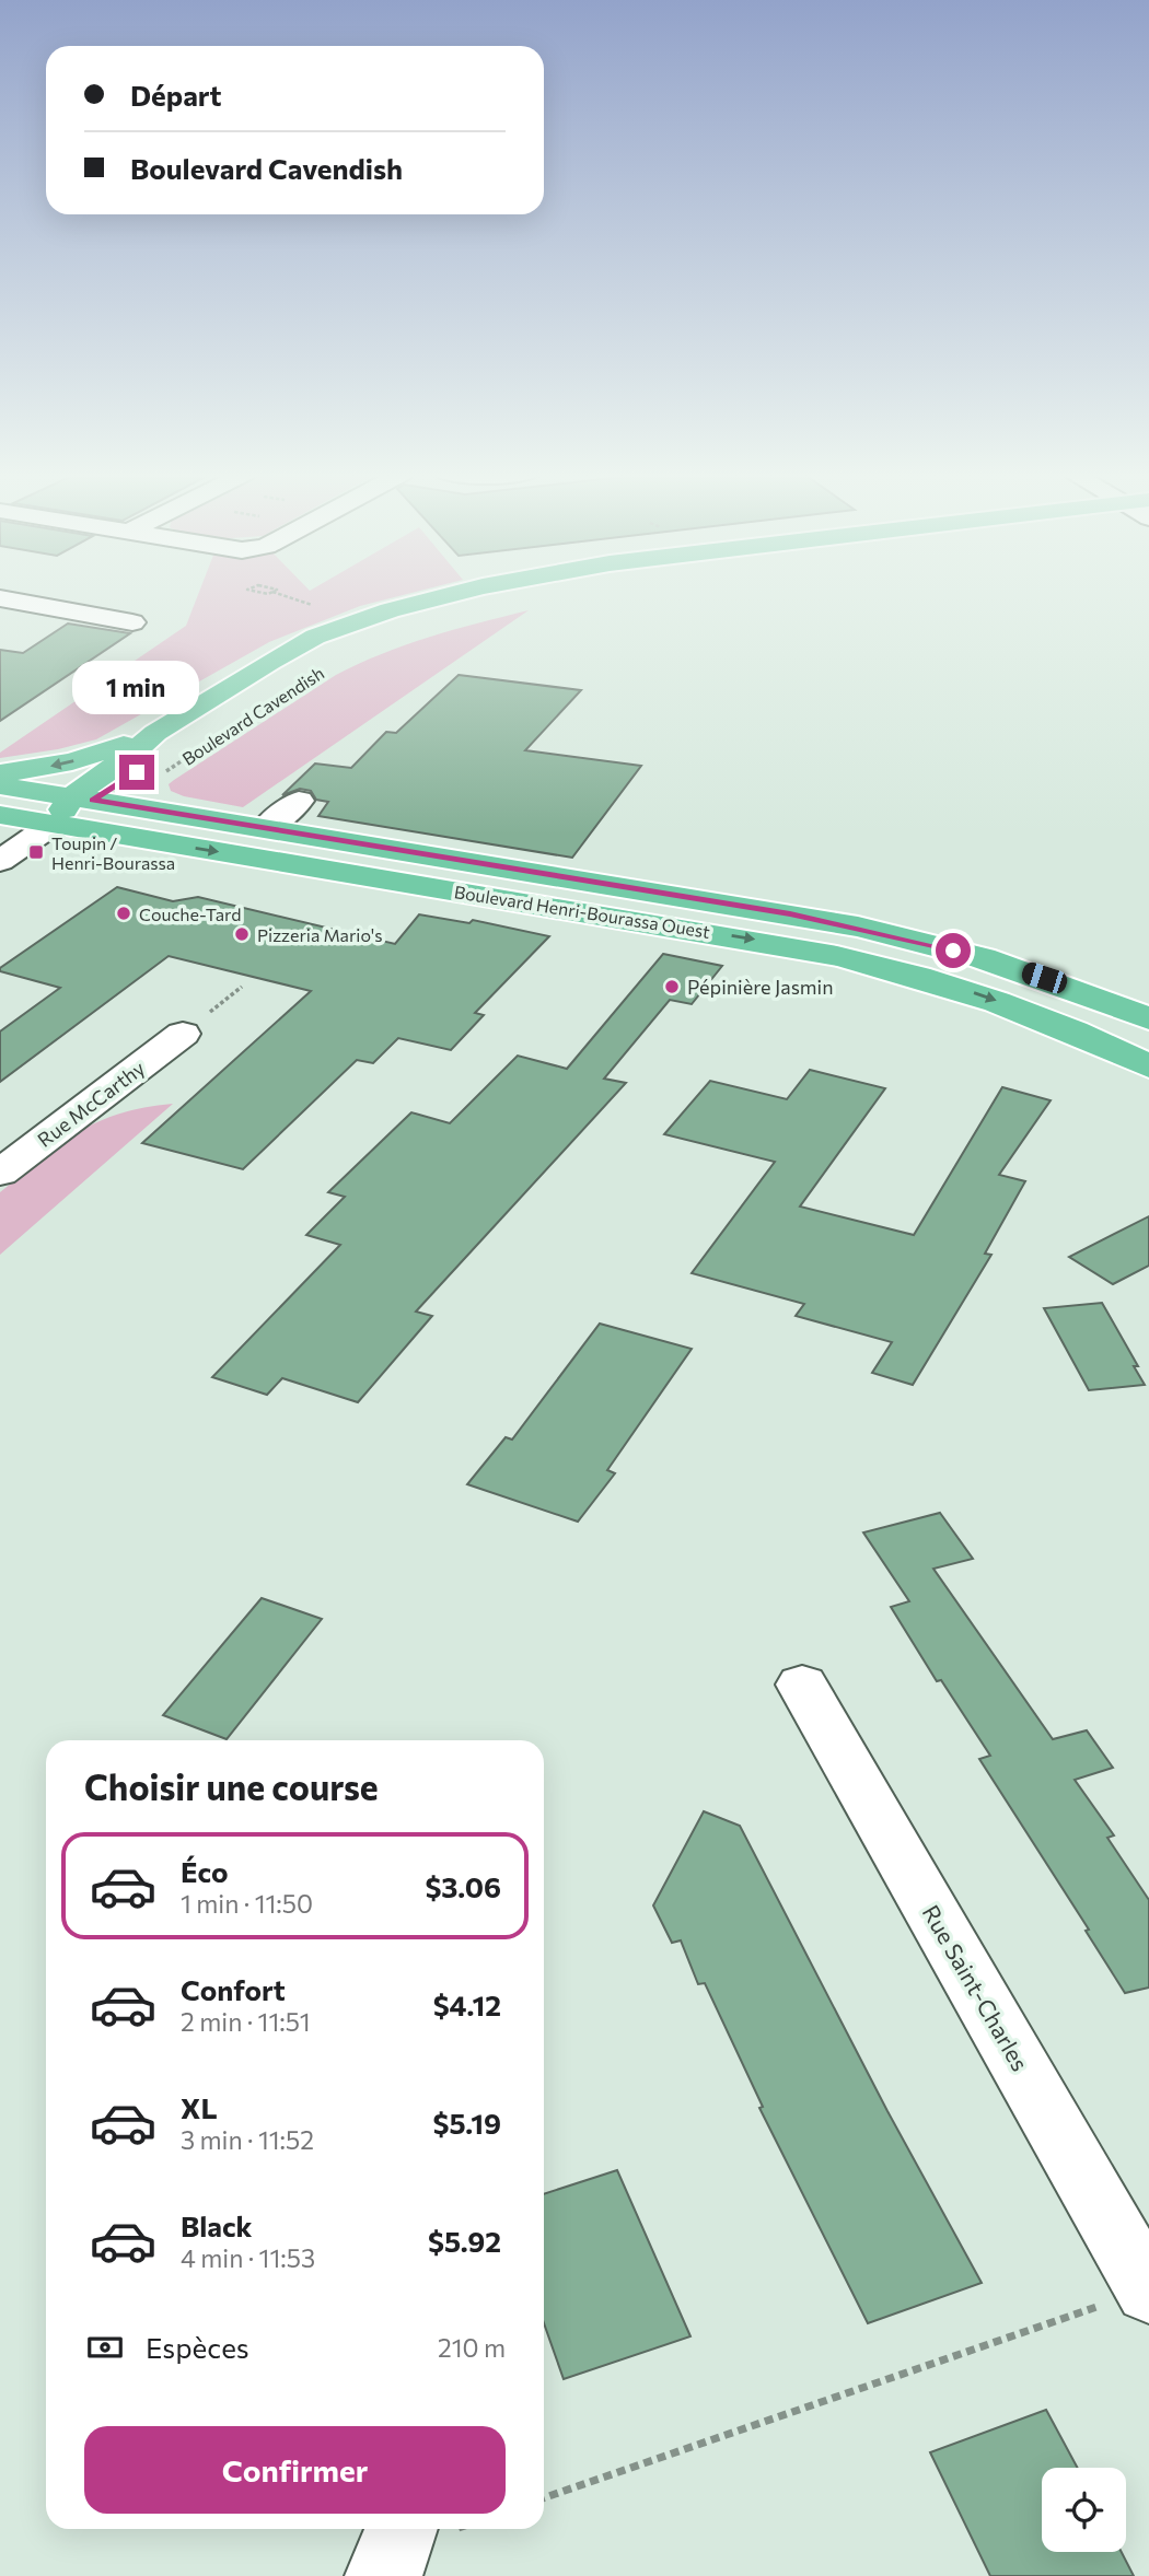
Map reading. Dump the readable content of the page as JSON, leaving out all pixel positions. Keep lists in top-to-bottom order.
{
  "streets": {
    "main road": ["Boulevard Cavendish", "Boulevard Henri-Bourassa Ouest"],
    "street": ["Rue McCarthy", "Rue Saint-Charles"]
  },
  "crossings": [
    ["Boulevard Cavendish", "Boulevard Henri-Bourassa Ouest"]
  ],
  "places": {
    "transit": ["Toupin / Henri-Bourassa"],
    "other": ["Couche-Tard", "Pizzeria Mario's", "Pépinière Jasmin"]
  },
  "page": {
    "banner": ["Départ", "Boulevard Cavendish"],
    "bubble": "1 min",
    "heading": "Choisir une course",
    "list": [
      {
        "name": "Éco",
        "note": "1 min · 11:50",
        "value": "$3.06"
      },
      {
        "name": "Confort",
        "note": "2 min · 11:51",
        "value": "$4.12"
      },
      {
        "name": "XL",
        "note": "3 min · 11:52",
        "value": "$5.19"
      },
      {
        "name": "Black",
        "note": "4 min · 11:53",
        "value": "$5.92"
      }
    ],
    "pay": ["Espèces", "210 m"],
    "buttons": "Confirmer"
  }
}
